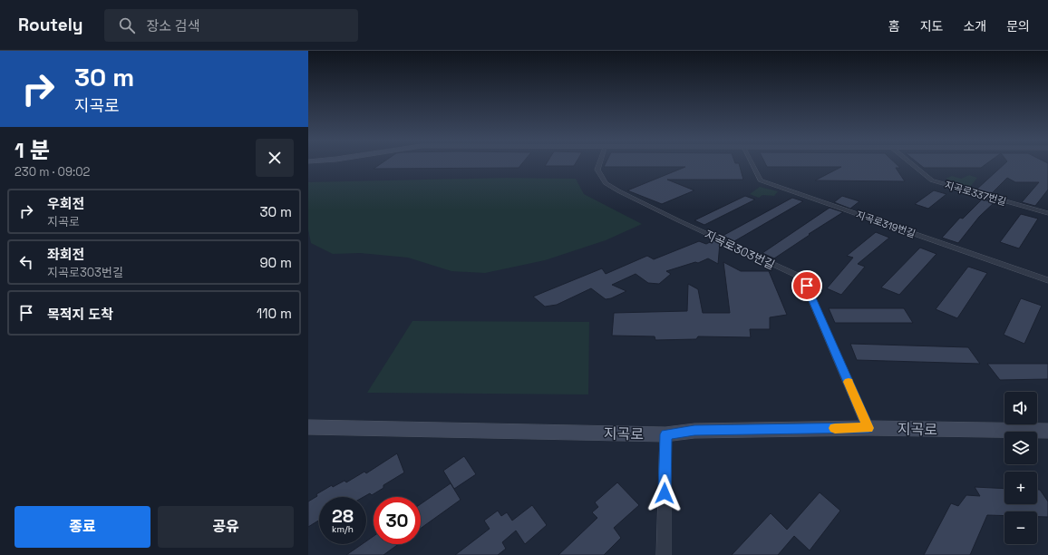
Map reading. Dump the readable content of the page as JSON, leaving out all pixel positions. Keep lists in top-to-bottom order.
{
  "streets": {
    "main road": ["지곡로"],
    "street": ["지곡로337번길", "지곡로319번길", "지곡로303번길"]
  },
  "crossings": [
    ["지곡로303번길", "지곡로"]
  ],
  "page": {
    "header": "Routely",
    "search": "장소 검색",
    "nav": [
      "홈",
      "지도",
      "소개",
      "문의"
    ],
    "turn": ["30 m", "지곡로"],
    "heading": ["1 분", "230 m · 09:02"],
    "list": [
      {
        "name": "우회전",
        "note": "지곡로",
        "value": "30 m"
      },
      {
        "name": "좌회전",
        "note": "지곡로303번길",
        "value": "90 m"
      },
      {
        "name": "목적지 도착",
        "value": "110 m"
      }
    ],
    "map_buttons": ["+", "−"],
    "speed": "28 km/h",
    "limit": "30",
    "buttons": ["종료", "공유"]
  }
}
